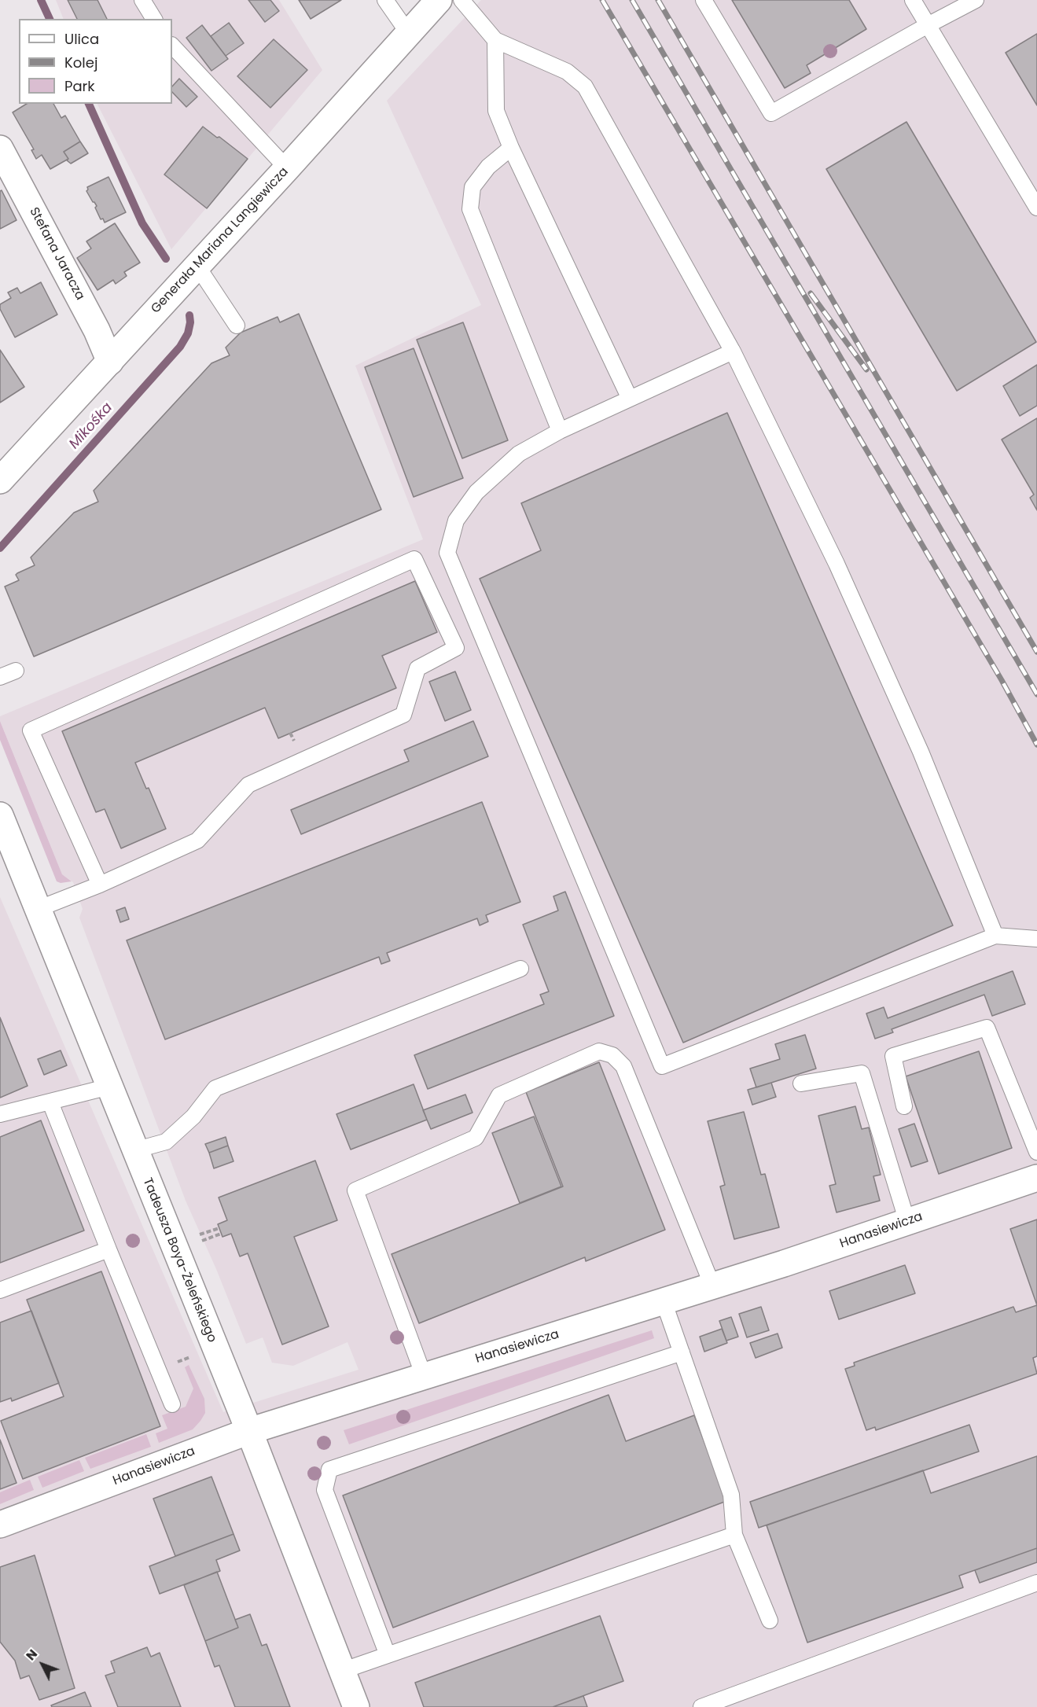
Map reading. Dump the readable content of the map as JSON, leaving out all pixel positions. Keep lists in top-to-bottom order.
{
  "streets": {
    "street": [
      "Generała Mariana Langiewicza",
      "Stefana Jaracza",
      "Hanasiewicza",
      "Tadeusza Boya-Żeleńskiego"
    ]
  },
  "crossings": [
    ["Generała Mariana Langiewicza", "Stefana Jaracza"],
    ["Hanasiewicza", "Tadeusza Boya-Żeleńskiego"]
  ],
  "water": ["Mikośka"],
  "legend": ["Ulica", "Kolej", "Park"],
  "north": "top left"
}
